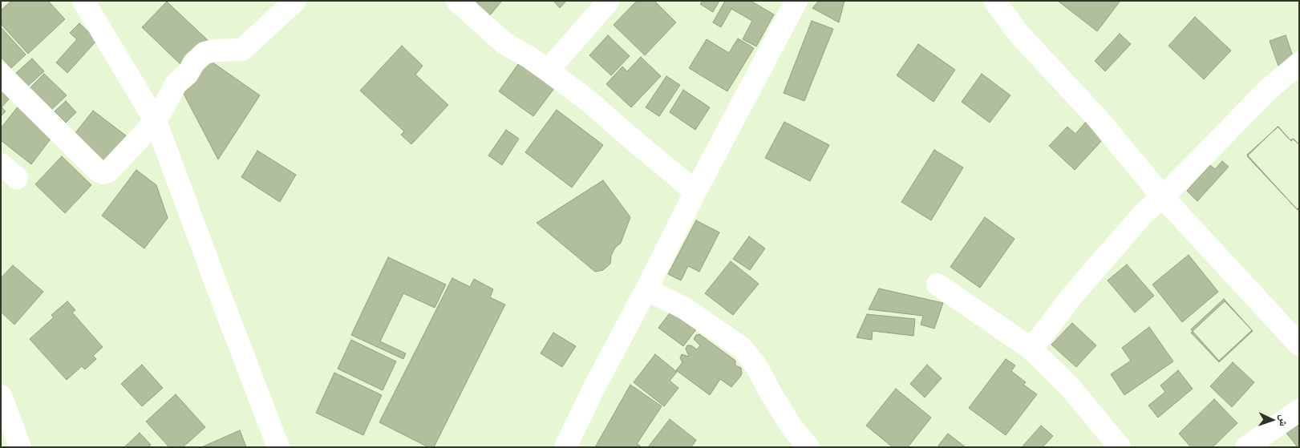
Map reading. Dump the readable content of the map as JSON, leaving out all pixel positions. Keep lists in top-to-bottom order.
{
  "north": "right"
}
